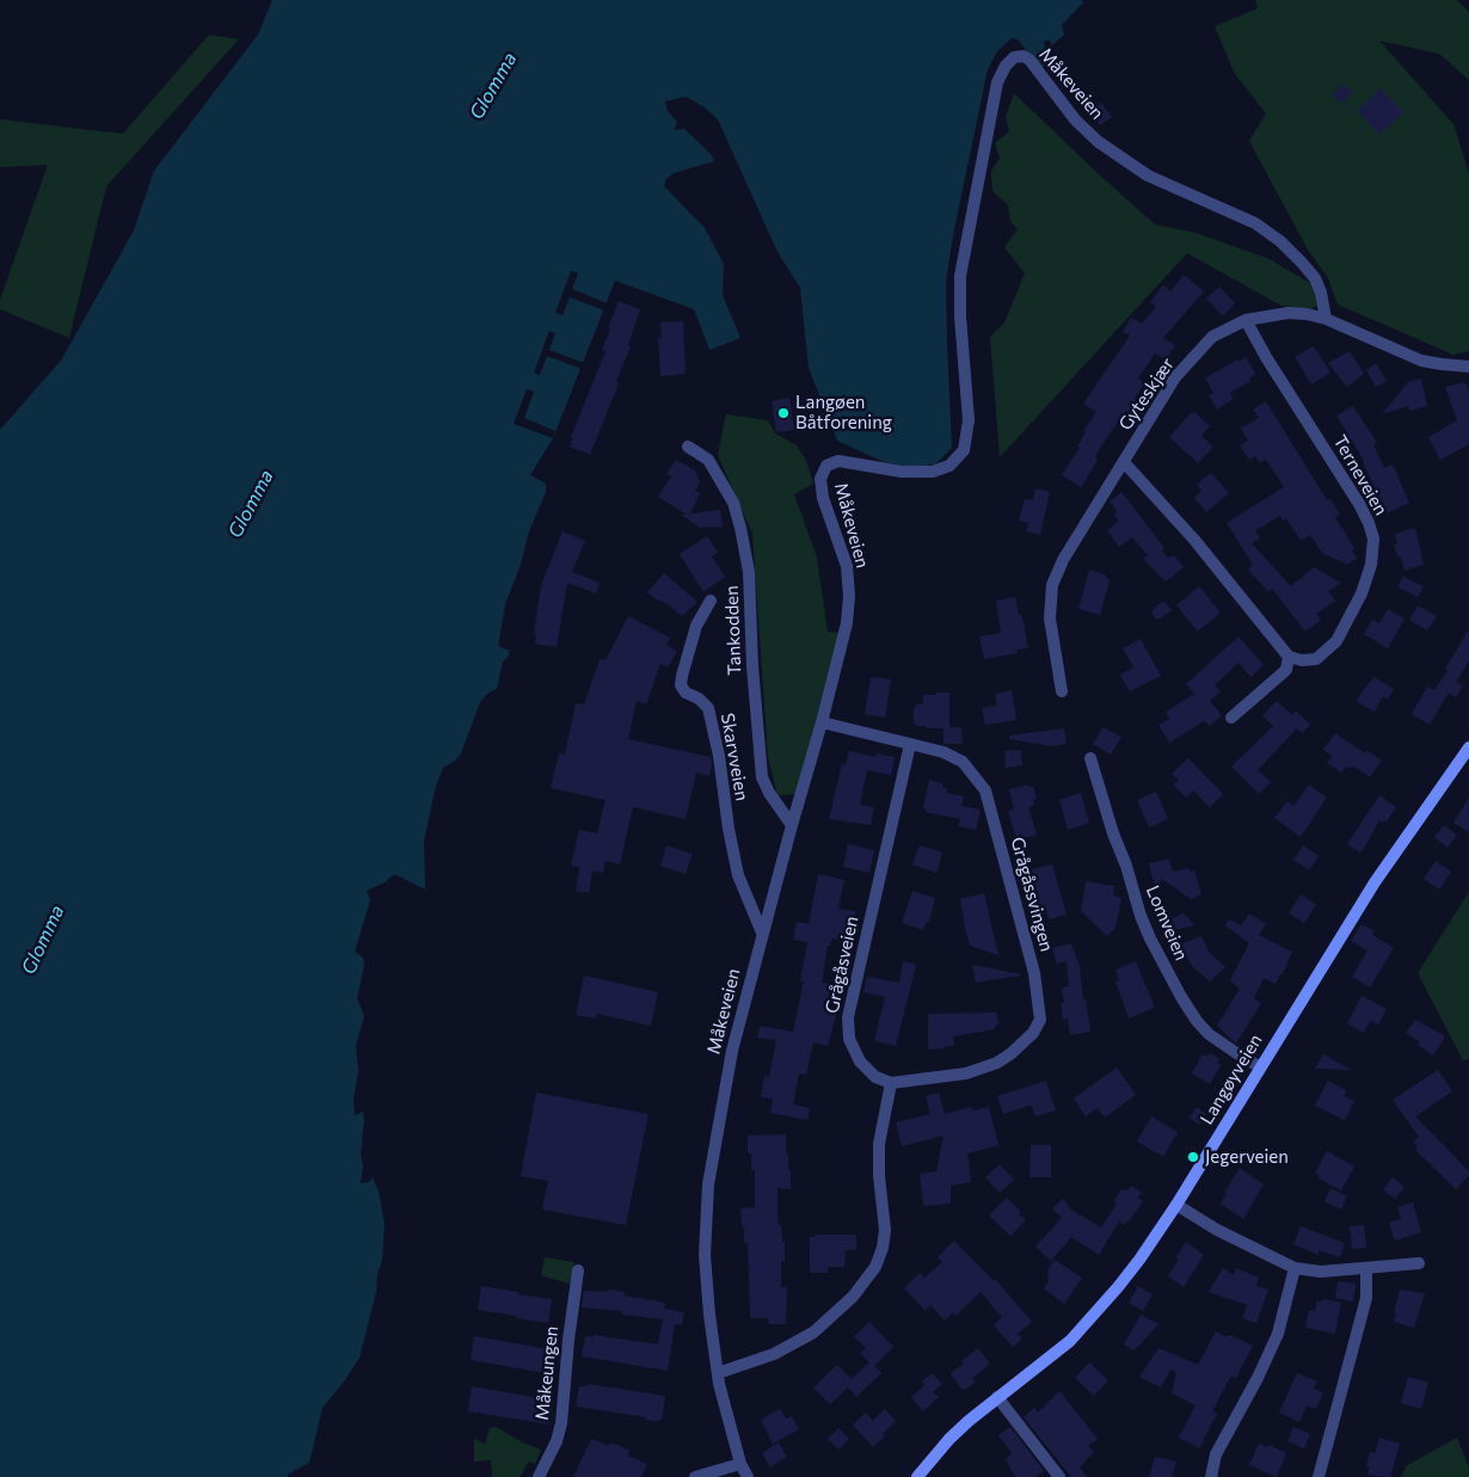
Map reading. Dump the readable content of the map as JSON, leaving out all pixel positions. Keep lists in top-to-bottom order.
{
  "streets": {
    "main road": ["Langøyveien"],
    "street": [
      "Måkeveien",
      "Gyteskjær",
      "Terneveien",
      "Tankodden",
      "Skarvveien",
      "Grågåssvingen",
      "Lomveien",
      "Grågåsveien",
      "Måkeungen"
    ]
  },
  "crossings": [
    ["Måkeveien", "Gyteskjær"],
    ["Måkeveien", "Tankodden"],
    ["Måkeveien", "Skarvveien"],
    ["Måkeveien", "Grågåssvingen"],
    ["Gyteskjær", "Terneveien"],
    ["Grågåssvingen", "Grågåsveien"],
    ["Lomveien", "Langøyveien"]
  ],
  "water": ["Glomma"],
  "places": ["Langøen Båtforening", "Jegerveien"]
}
